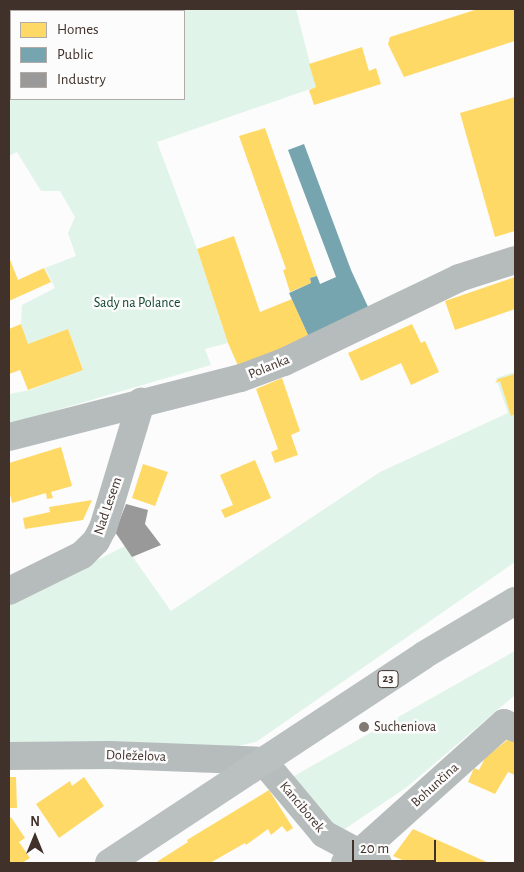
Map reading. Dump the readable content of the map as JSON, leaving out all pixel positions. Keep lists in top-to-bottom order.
{
  "streets": {
    "main road": ["23"],
    "street": [
      "Polanka",
      "Nad Lesem",
      "Doleželova",
      "Bohunčina",
      "Kanciborek"
    ]
  },
  "crossings": [
    ["Polanka", "Nad Lesem"],
    ["23", "Doleželova"],
    ["23", "Kanciborek"],
    ["Doleželova", "Kanciborek"],
    ["Bohunčina", "Kanciborek"]
  ],
  "parks": ["Sady na Polance"],
  "places": ["Sucheniova"],
  "legend": ["Homes", "Public", "Industry"],
  "scale_bar": "20 m",
  "north": "top"
}
